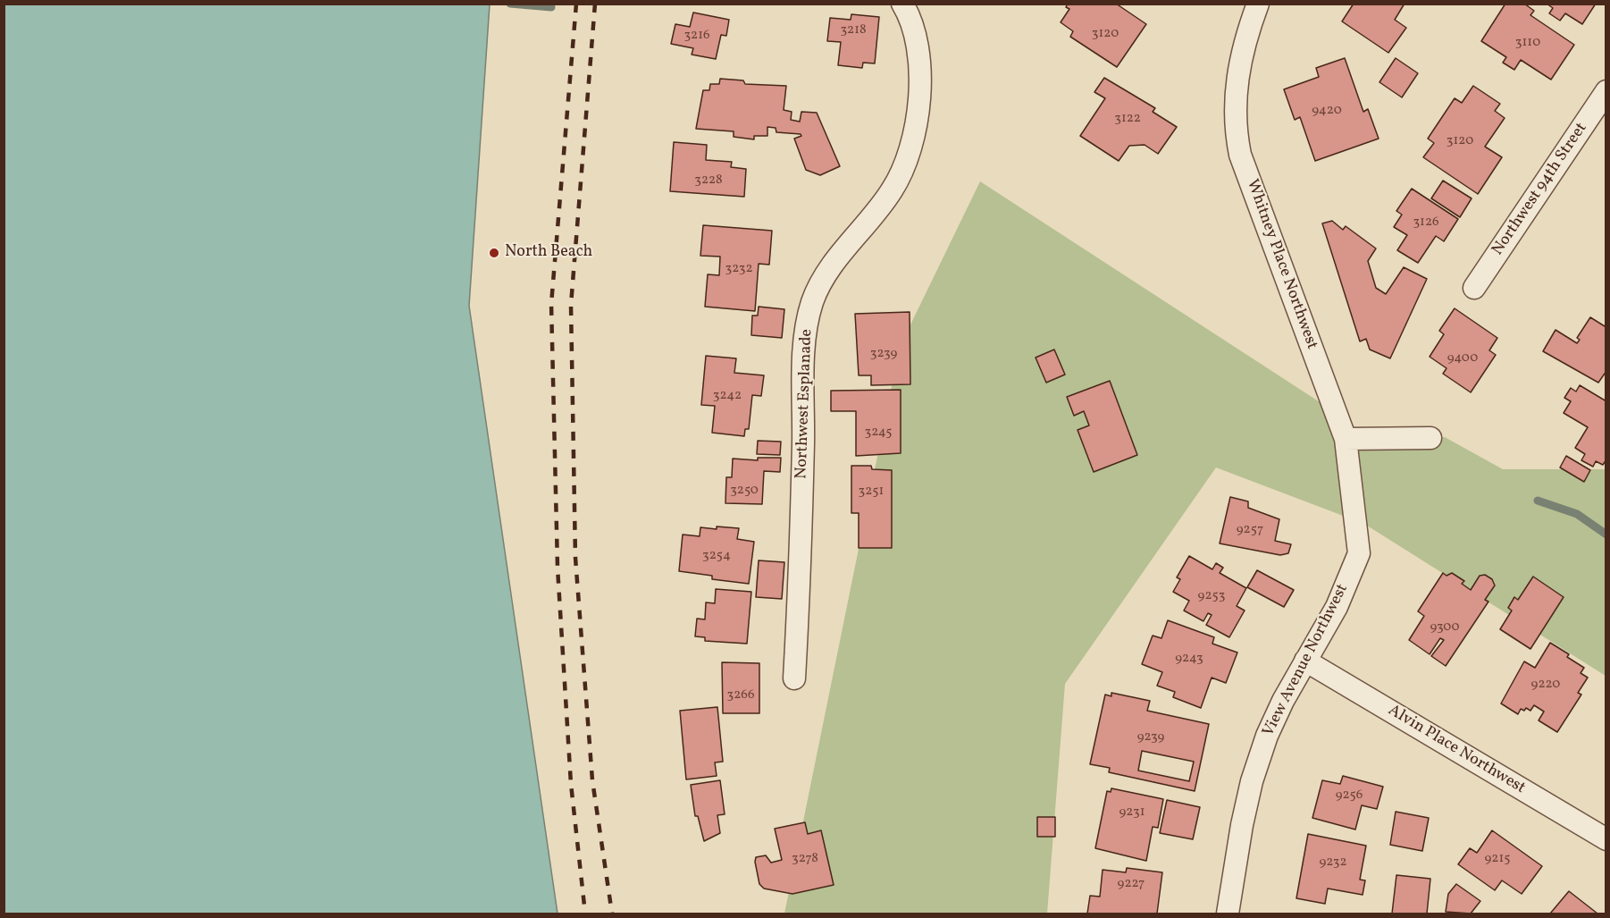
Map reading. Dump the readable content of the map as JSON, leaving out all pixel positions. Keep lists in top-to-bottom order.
{
  "streets": {
    "street": [
      "Northwest 94th Street",
      "Whitney Place Northwest",
      "Northwest Esplanade",
      "View Avenue Northwest",
      "Alvin Place Northwest"
    ]
  },
  "crossings": [
    ["Whitney Place Northwest", "View Avenue Northwest"],
    ["View Avenue Northwest", "Alvin Place Northwest"]
  ],
  "places": ["North Beach"],
  "house_numbers": [
    "3218",
    "3120",
    "3216",
    "3110",
    "9420",
    "3122",
    "3120",
    "3228",
    "3126",
    "3232",
    "3239",
    "9400",
    "3242",
    "3245",
    "3250",
    "3251",
    "9257",
    "3254",
    "9253",
    "9300",
    "9243",
    "9220",
    "3266",
    "9239",
    "9256",
    "9231",
    "3278",
    "9215",
    "9232",
    "9227"
  ]
}
